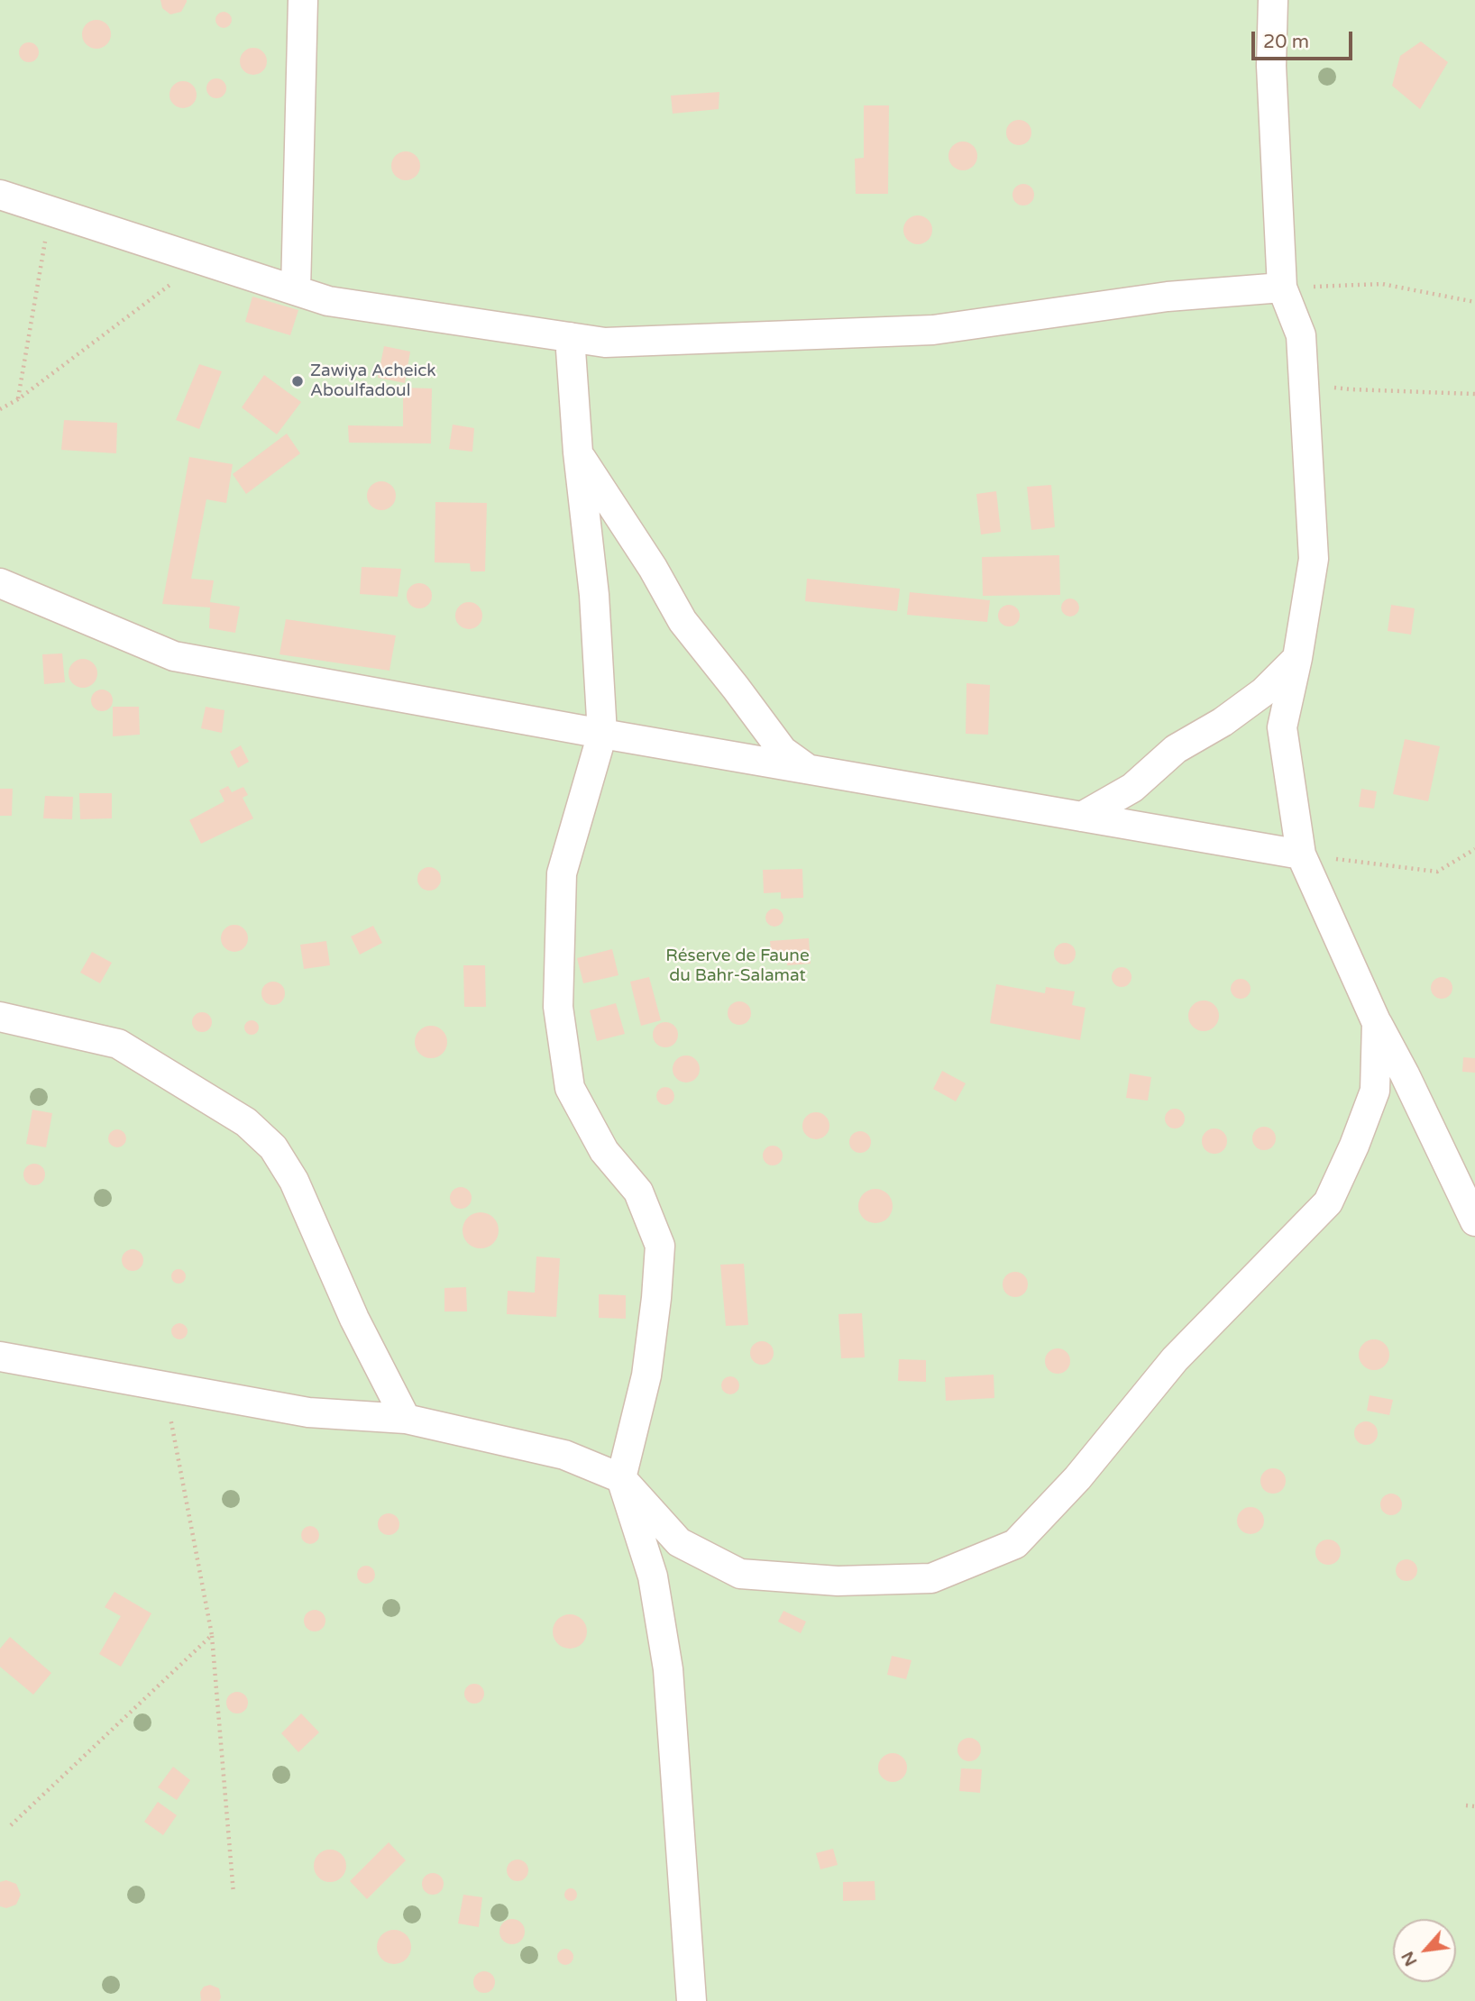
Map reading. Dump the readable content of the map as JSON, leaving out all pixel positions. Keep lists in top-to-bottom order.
{
  "parks": ["Réserve de Faune du Bahr-Salamat"],
  "places": ["Zawiya Acheick Aboulfadoul"],
  "scale_bar": "20 m",
  "north": "bottom left"
}
